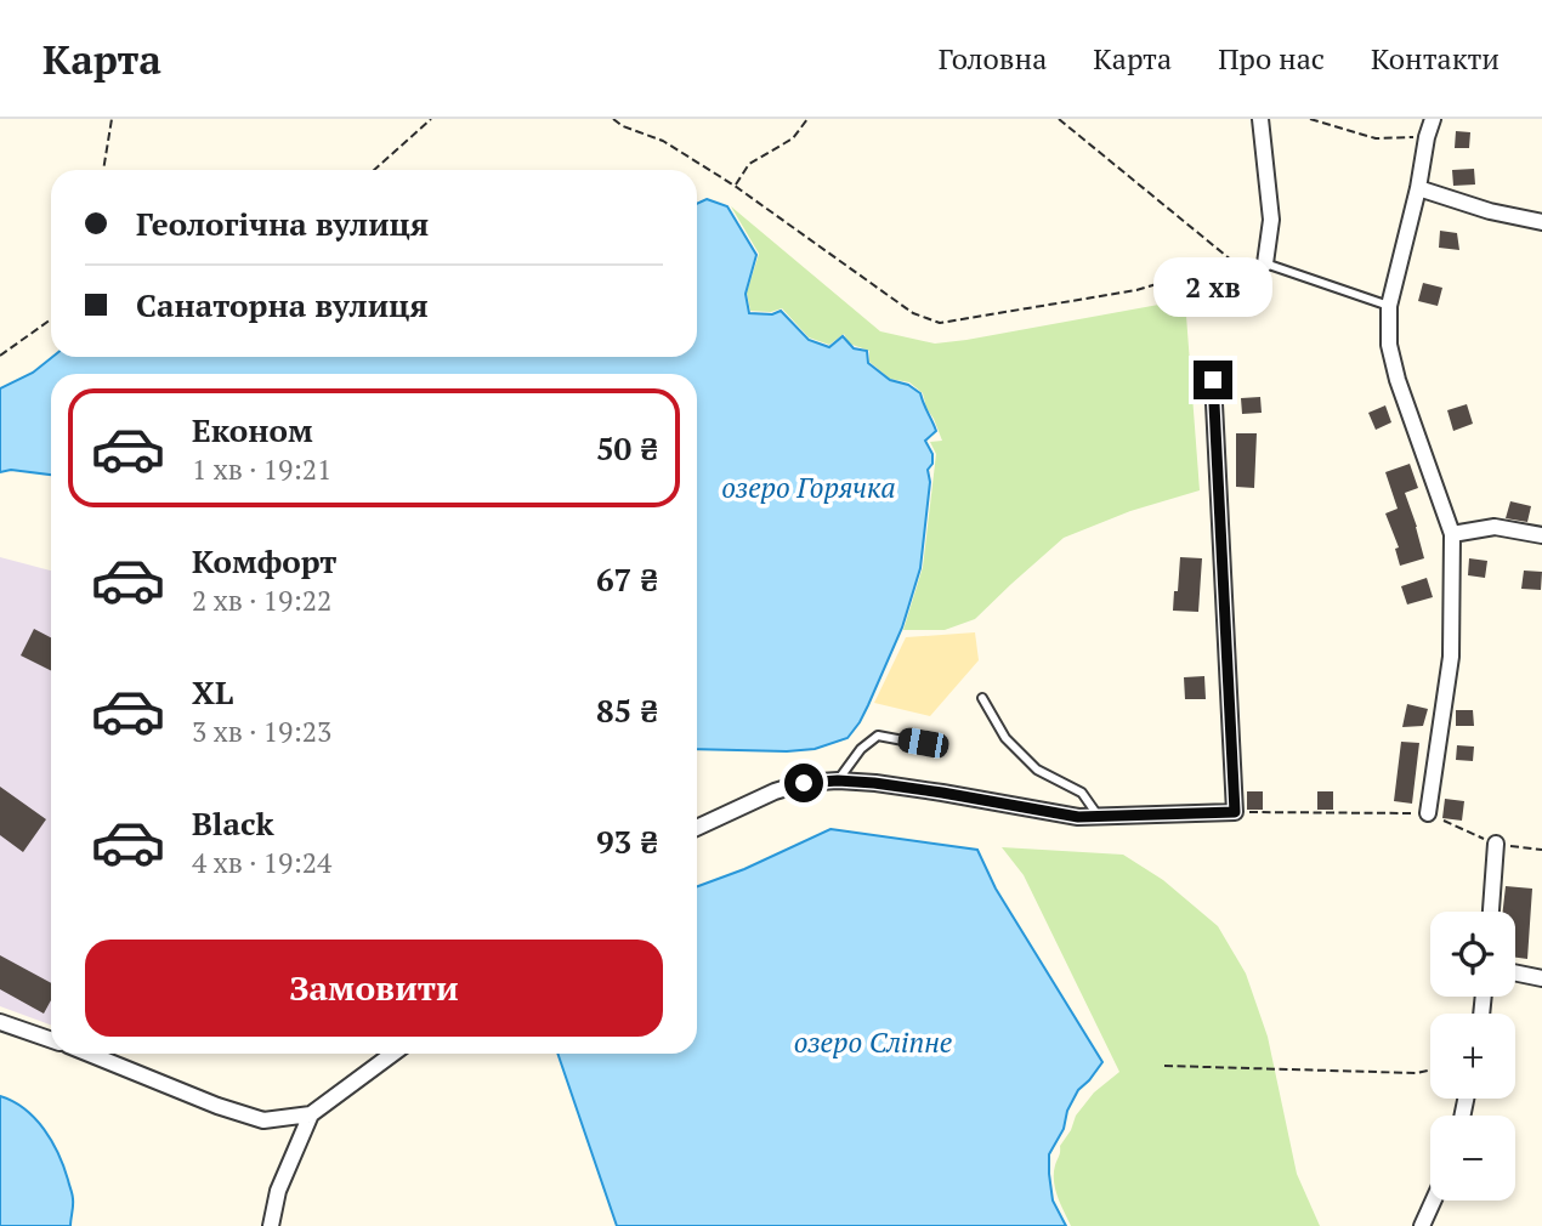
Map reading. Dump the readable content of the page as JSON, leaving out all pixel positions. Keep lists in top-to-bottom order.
{
  "water": ["озеро Горячка", "озеро Сліпне"],
  "page": {
    "header": "Карта",
    "nav": [
      "Головна",
      "Карта",
      "Про нас",
      "Контакти"
    ],
    "banner": ["Геологічна вулиця", "Санаторна вулиця"],
    "bubble": "2 хв",
    "list": [
      {
        "name": "Економ",
        "note": "1 хв · 19:21",
        "value": "50 ₴"
      },
      {
        "name": "Комфорт",
        "note": "2 хв · 19:22",
        "value": "67 ₴"
      },
      {
        "name": "XL",
        "note": "3 хв · 19:23",
        "value": "85 ₴"
      },
      {
        "name": "Black",
        "note": "4 хв · 19:24",
        "value": "93 ₴"
      }
    ],
    "map_buttons": ["+", "−"],
    "buttons": "Замовити"
  }
}
